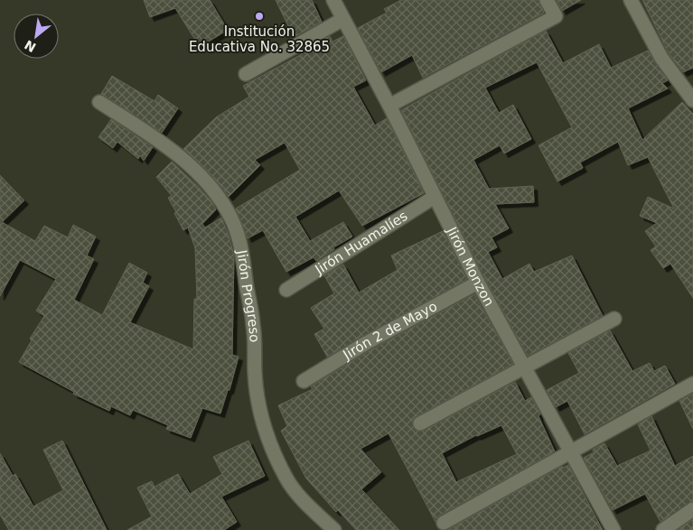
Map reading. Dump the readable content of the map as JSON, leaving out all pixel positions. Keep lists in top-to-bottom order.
{
  "streets": {
    "street": [
      "Jirón Huamalíes",
      "Jirón Monzon",
      "Jirón Progreso",
      "Jirón 2 de Mayo"
    ]
  },
  "crossings": [
    ["Jirón Huamalíes", "Jirón Monzon"],
    ["Jirón Monzon", "Jirón 2 de Mayo"]
  ],
  "places": ["Institución Educativa No. 32865"],
  "north": "bottom left"
}
